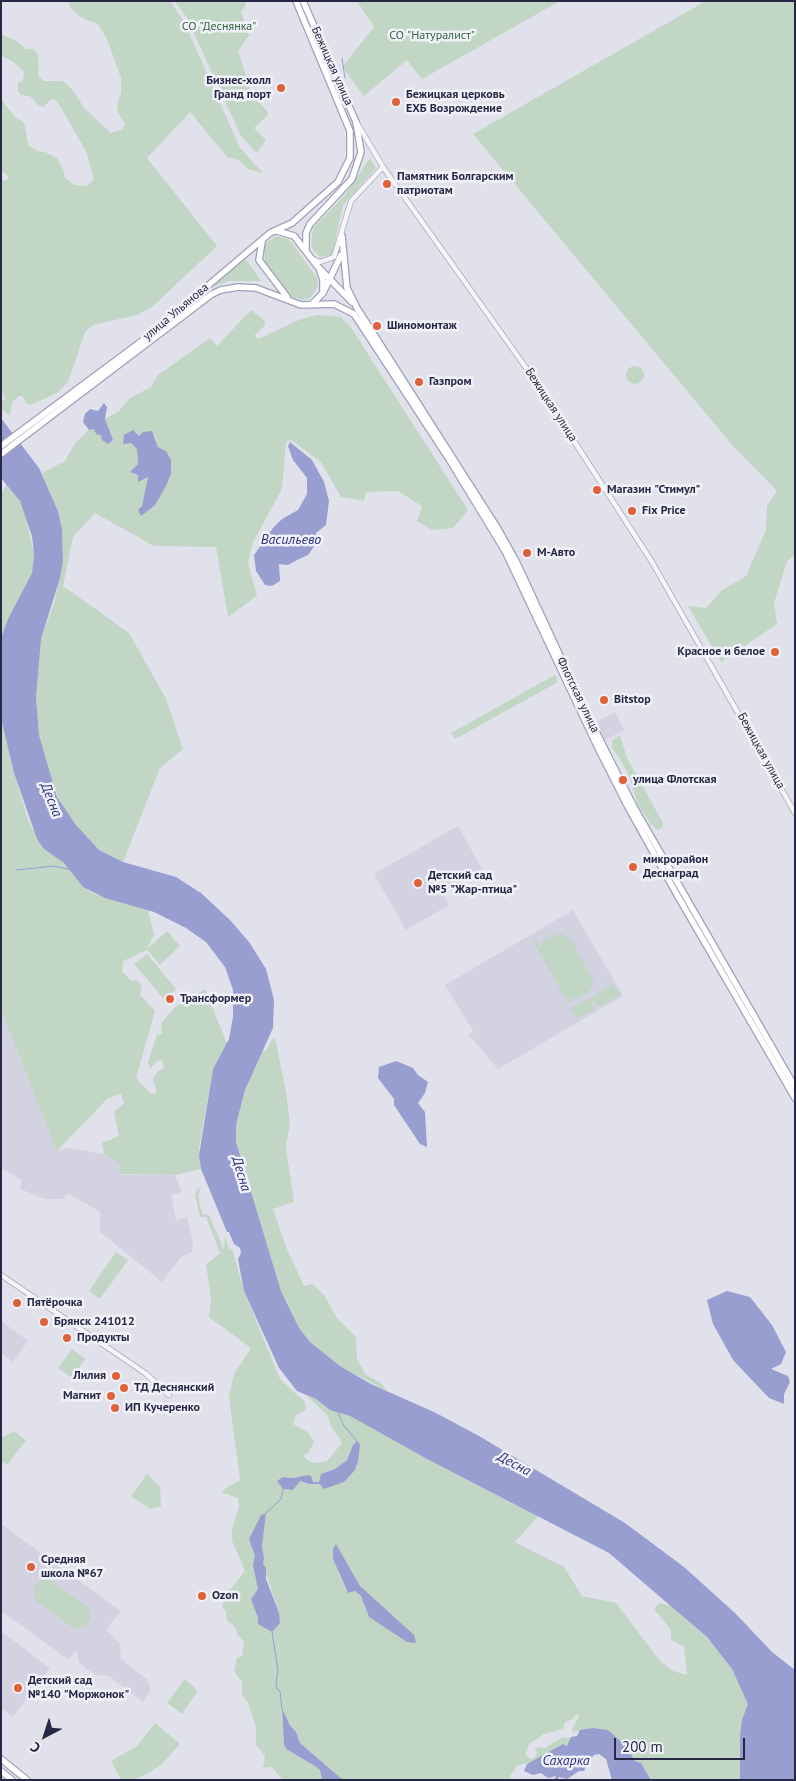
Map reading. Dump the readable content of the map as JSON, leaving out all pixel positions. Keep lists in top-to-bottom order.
{
  "streets": {
    "main road": ["Бежицкая улица", "улица Ульянова", "Флотская улица"]
  },
  "crossings": [
    ["Бежицкая улица", "улица Ульянова"]
  ],
  "water": ["Васильево", "Десна", "Сахарка"],
  "parks": ["СО \"Деснянка\"", "СО \"Натуралист\""],
  "places": [
    "Бизнес-холл Гранд порт",
    "Бежицкая церковь ЕХБ Возрождение",
    "Памятник Болгарским патриотам",
    "Шиномонтаж",
    "Газпром",
    "Магазин \"Стимул\"",
    "Fix Price",
    "М-Авто",
    "Красное и белое",
    "Bitstop",
    "улица Флотская",
    "микрорайон Деснаград",
    "Детский сад №5 \"Жар-птица\"",
    "Трансформер",
    "Пятёрочка",
    "Брянск 241012",
    "Продукты",
    "Лилия",
    "ТД Деснянский",
    "Магнит",
    "ИП Кучеренко",
    "Средняя школа №67",
    "Ozon",
    "Детский сад №140 \"Моржонок\""
  ],
  "scale_bar": "200 m",
  "north": "bottom left"
}
